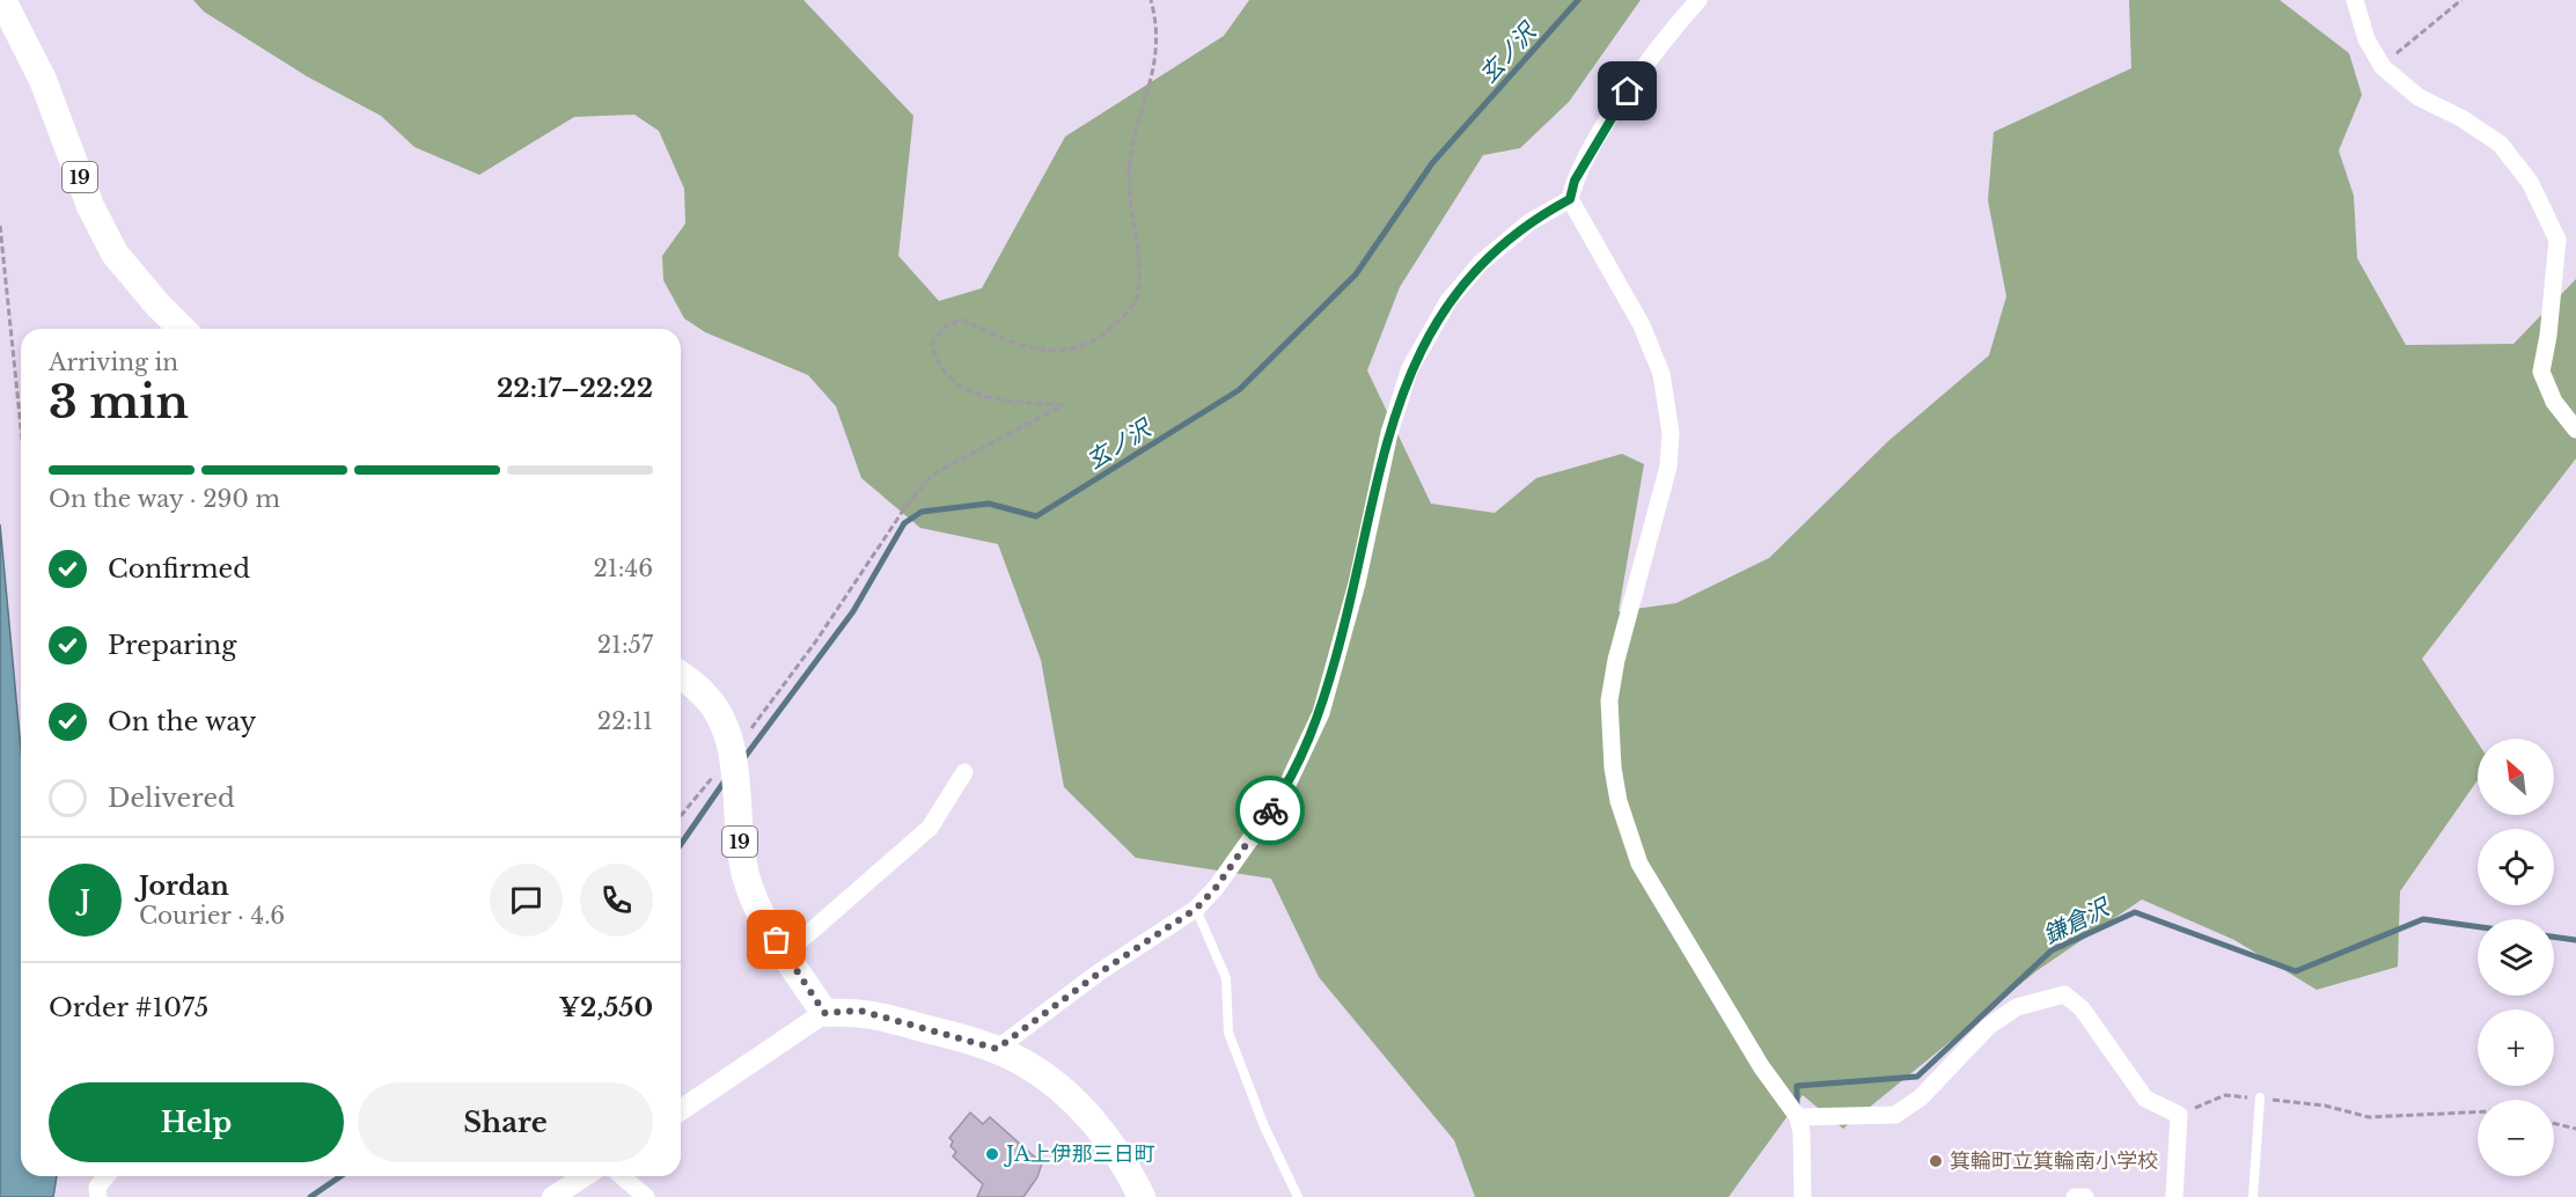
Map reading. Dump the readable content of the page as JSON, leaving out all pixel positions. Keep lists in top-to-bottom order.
{
  "streets": {
    "main road": ["19"]
  },
  "water": ["玄ノ沢", "鎌倉沢"],
  "places": ["JA上伊那三日町", "箕輪町立箕輪南小学校"],
  "north": "top left",
  "page": {
    "heading": ["3 min", "Arriving in", "22:17–22:22"],
    "panel": [
      "Jordan",
      "Courier · 4.6",
      "Order #1075",
      "¥2,550"
    ],
    "bar": "On the way · 290 m",
    "list": [
      ["Confirmed", "21:46"],
      ["Preparing", "21:57"],
      ["On the way", "22:11"],
      "Delivered"
    ],
    "map_buttons": ["+", "−"],
    "round": "J",
    "buttons": ["Help", "Share"]
  }
}
